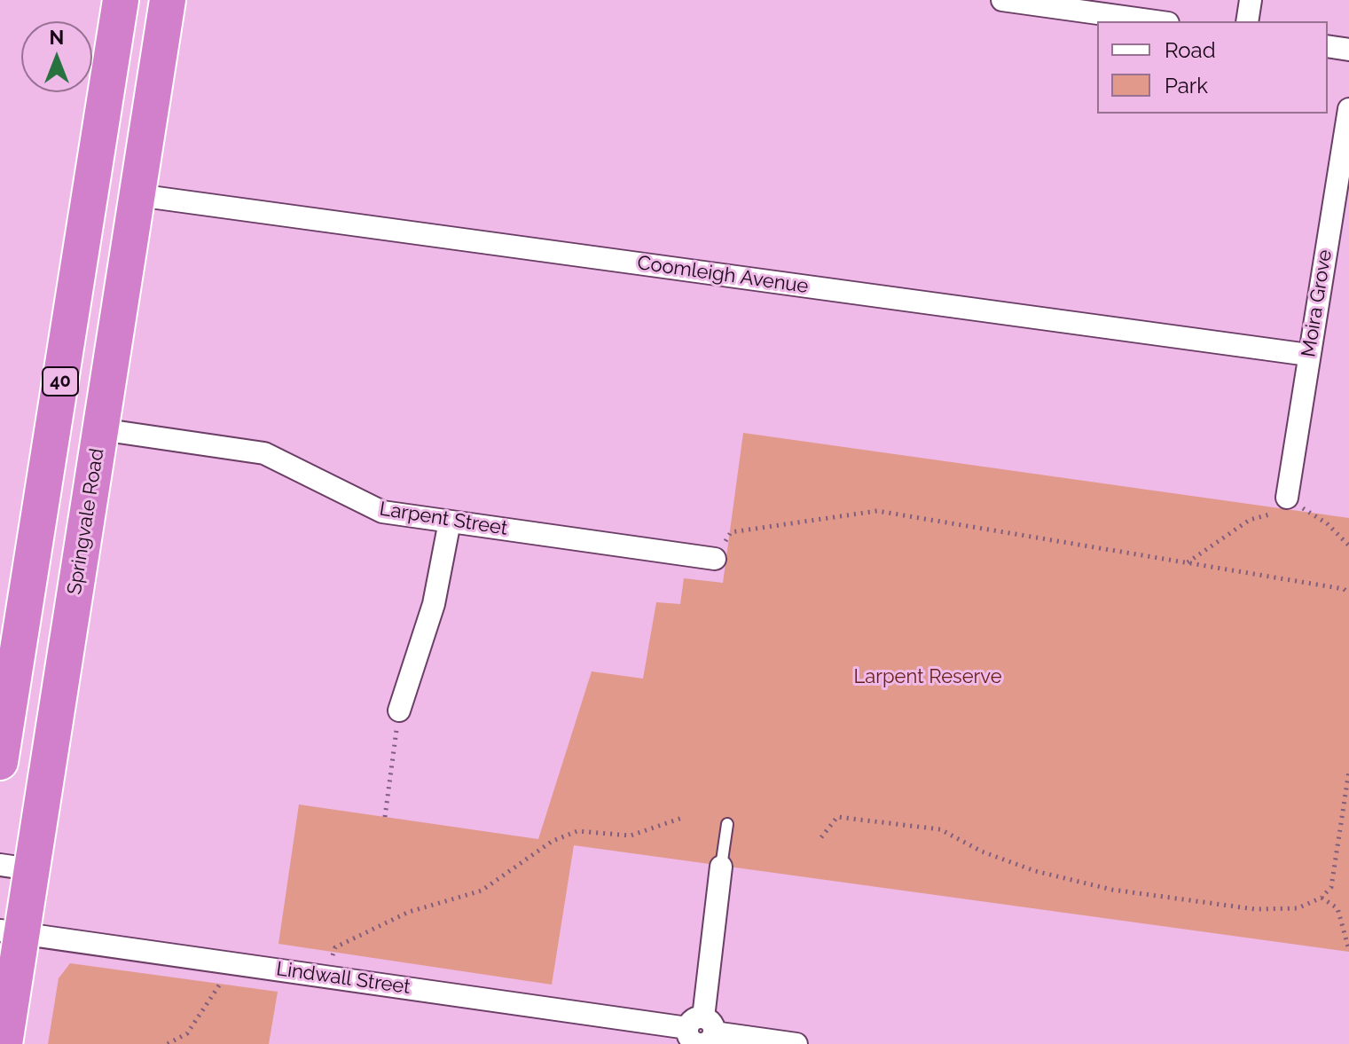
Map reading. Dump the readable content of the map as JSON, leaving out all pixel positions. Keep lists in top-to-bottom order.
{
  "streets": {
    "highway": ["40", "Springvale Road"],
    "street": [
      "Coomleigh Avenue",
      "Moira Grove",
      "Larpent Street",
      "Lindwall Street"
    ]
  },
  "crossings": [
    ["Coomleigh Avenue", "Moira Grove"],
    ["Coomleigh Avenue", "Springvale Road"],
    ["Larpent Street", "Springvale Road"],
    ["Springvale Road", "Lindwall Street"]
  ],
  "parks": ["Larpent Reserve"],
  "legend": ["Road", "Park"],
  "north": "top"
}
